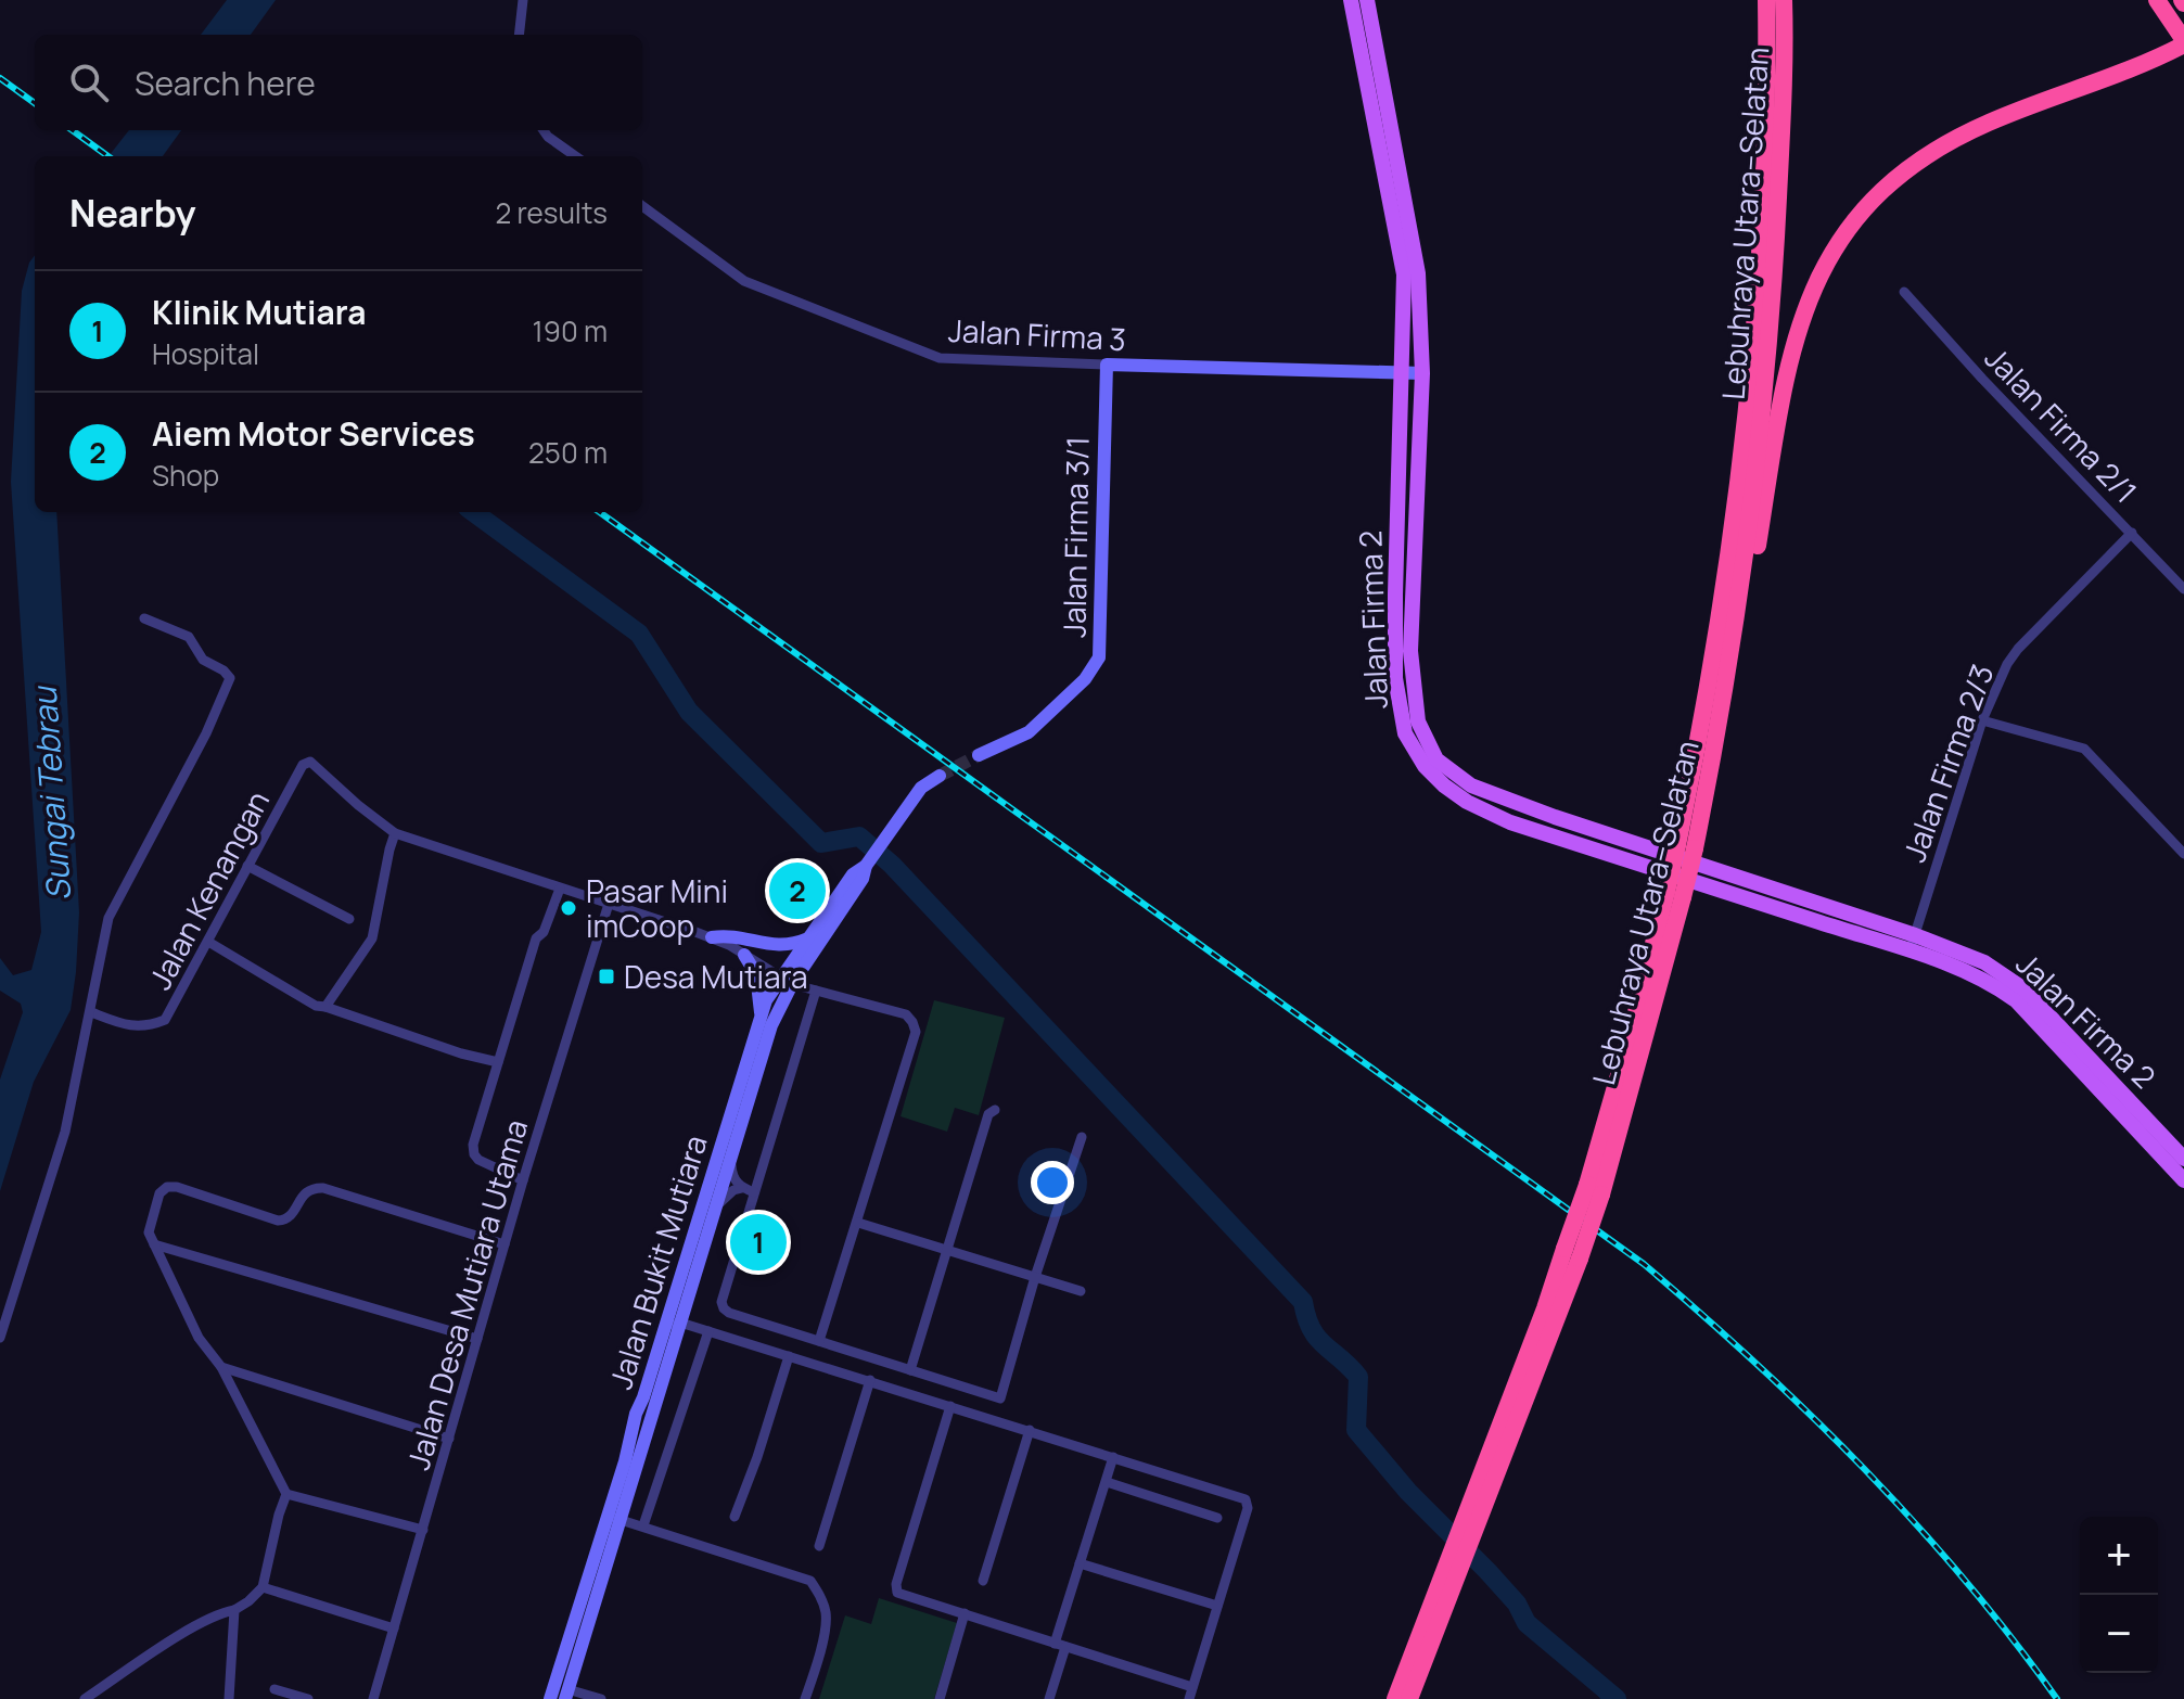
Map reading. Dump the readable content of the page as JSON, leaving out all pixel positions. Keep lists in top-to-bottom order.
{
  "streets": {
    "highway": ["Lebuhraya Utara–Selatan"],
    "main road": ["Jalan Firma 2"],
    "street": [
      "Jalan Firma 3",
      "Jalan Firma 2/1",
      "Jalan Firma 3/1",
      "Jalan Firma 2/3",
      "Jalan Kenangan",
      "Jalan Bukit Mutiara",
      "Jalan Desa Mutiara Utama"
    ]
  },
  "crossings": [
    ["Jalan Firma 3", "Jalan Firma 3/1"],
    ["Jalan Firma 3", "Jalan Firma 2"],
    ["Jalan Firma 2/1", "Jalan Firma 2/3"],
    ["Jalan Firma 2", "Jalan Firma 2/3"]
  ],
  "water": ["Sungai Tebrau"],
  "places": {
    "other": ["Pasar Mini imCoop"],
    "transit": ["Desa Mutiara"]
  },
  "page": {
    "search": "Search here",
    "heading": ["Nearby", "2 results"],
    "list": [
      {
        "mark": "1",
        "name": "Klinik Mutiara",
        "note": "Hospital",
        "value": "190 m"
      },
      {
        "mark": "2",
        "name": "Aiem Motor Services",
        "note": "Shop",
        "value": "250 m"
      }
    ],
    "pins": ["2", "1"],
    "map_buttons": ["+", "−"]
  }
}
